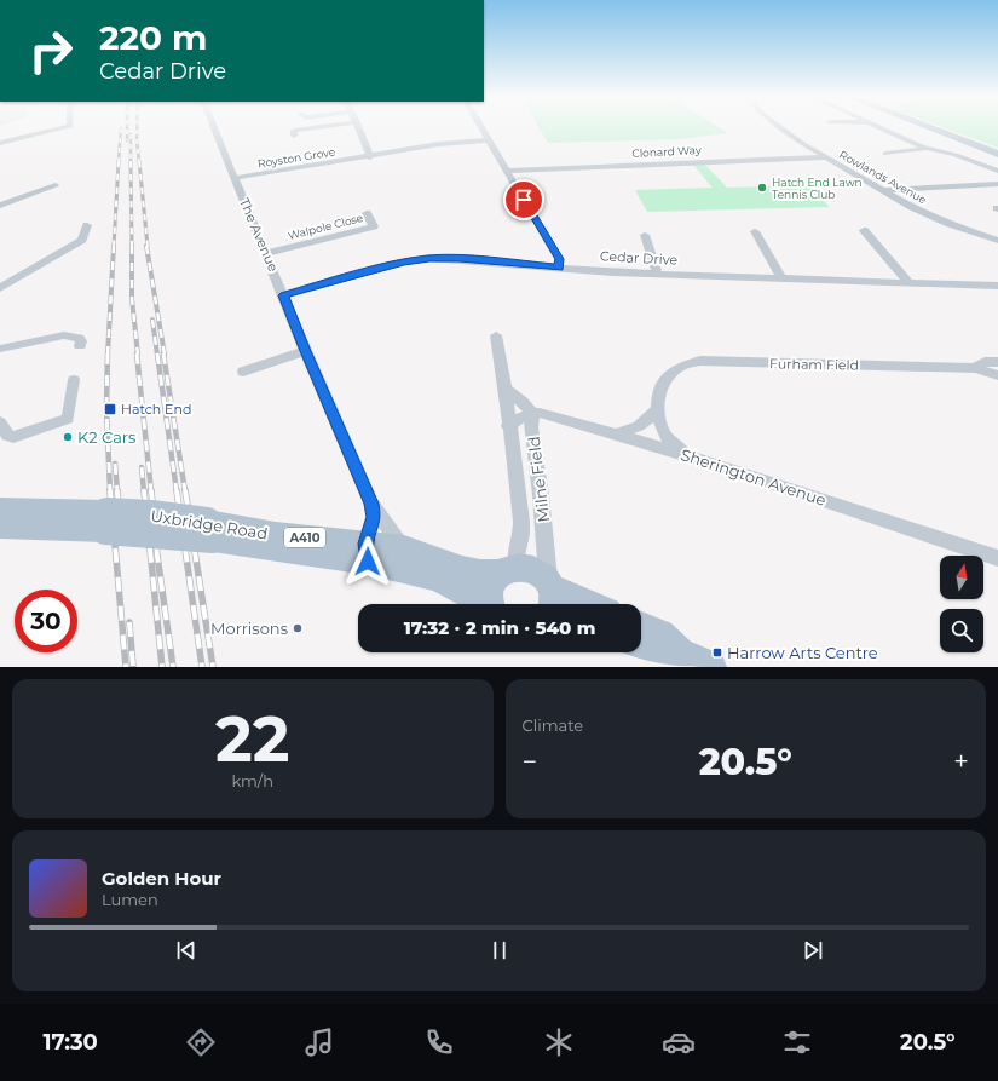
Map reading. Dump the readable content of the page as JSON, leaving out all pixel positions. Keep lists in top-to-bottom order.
{
  "streets": {
    "main road": ["Uxbridge Road", "A410"],
    "street": [
      "Clonard Way",
      "Royston Grove",
      "Rowlands Avenue",
      "Walpole Close",
      "The Avenue",
      "Cedar Drive",
      "Furham Field",
      "Sherington Avenue",
      "Milne Field"
    ]
  },
  "crossings": [
    ["Clonard Way", "Rowlands Avenue"],
    ["Royston Grove", "The Avenue"],
    ["Walpole Close", "The Avenue"],
    ["The Avenue", "Cedar Drive"],
    ["The Avenue", "Uxbridge Road"],
    ["Furham Field", "Sherington Avenue"],
    ["Sherington Avenue", "Milne Field"],
    ["Milne Field", "Uxbridge Road"]
  ],
  "places": {
    "other": ["Hatch End Lawn Tennis Club", "K2 Cars", "Morrisons"],
    "transit": ["Hatch End", "Harrow Arts Centre"]
  },
  "north": "top",
  "page": {
    "turn": ["220 m", "Cedar Drive"],
    "limit": "30",
    "trip": "17:32 · 2 min · 540 m",
    "tile": [
      ["22", "km/h"],
      "Climate"
    ],
    "heat": ["−", "20.5°", "+"],
    "song": ["Golden Hour", "Lumen"],
    "tabs": ["17:30", "20.5°"]
  }
}
